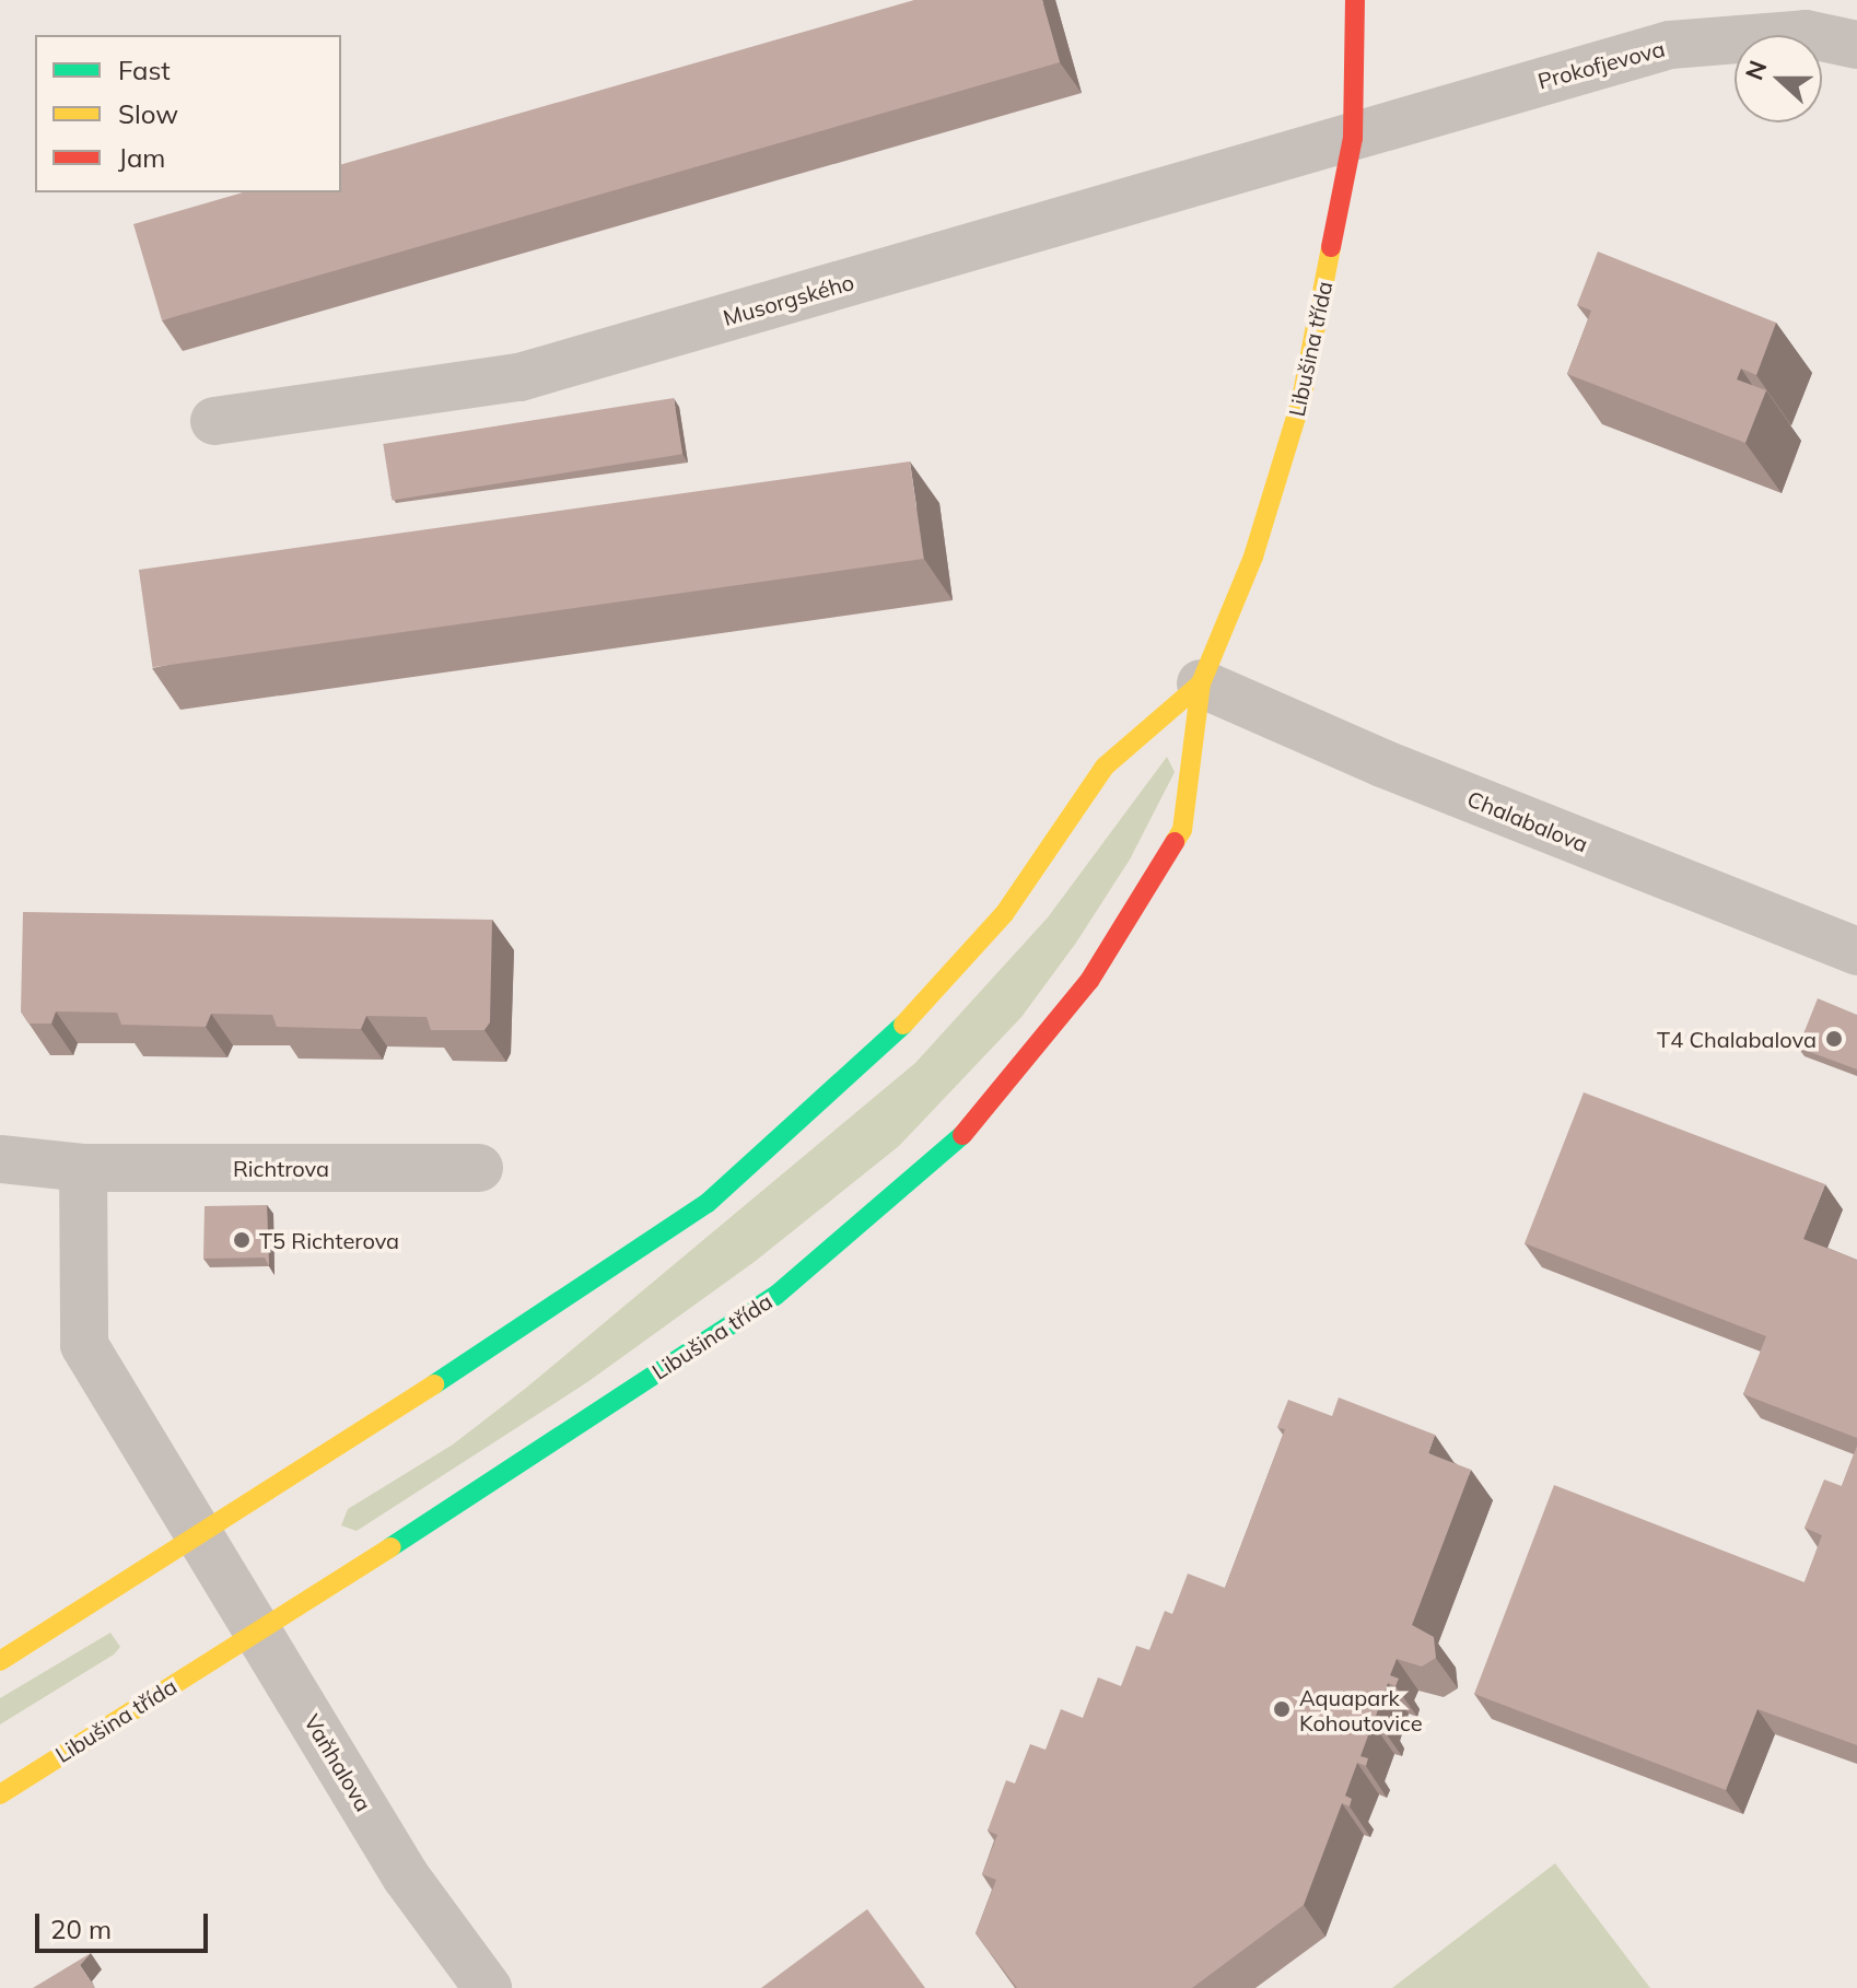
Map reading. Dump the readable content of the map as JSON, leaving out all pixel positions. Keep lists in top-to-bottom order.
{
  "streets": {
    "street": [
      "Prokofjevova",
      "Musorgského",
      "Libušina třída",
      "Chalabalova",
      "Richtrova",
      "Vaňhalova"
    ]
  },
  "crossings": [
    ["Prokofjevova", "Musorgského"],
    ["Prokofjevova", "Libušina třída"],
    ["Musorgského", "Libušina třída"],
    ["Libušina třída", "Chalabalova"],
    ["Libušina třída", "Vaňhalova"]
  ],
  "places": ["T4 Chalabalova", "T5 Richterova", "Aquapark Kohoutovice"],
  "legend": ["Fast", "Slow", "Jam"],
  "scale_bar": "20 m",
  "north": "left"
}
